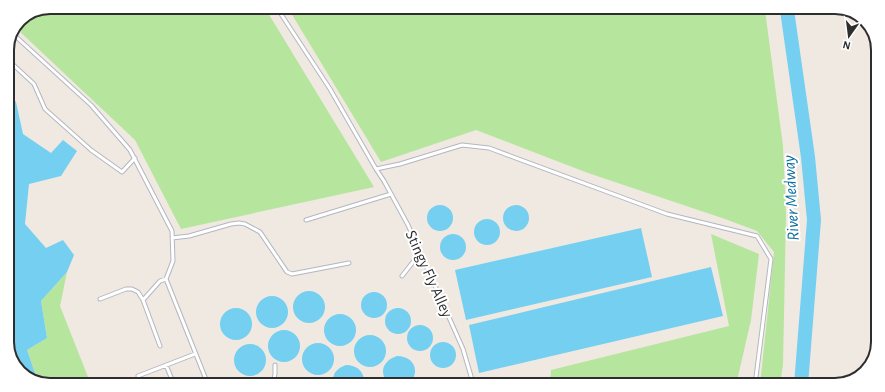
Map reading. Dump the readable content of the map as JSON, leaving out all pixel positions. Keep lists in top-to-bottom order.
{
  "streets": {
    "lane": ["Stingy Fly Alley"]
  },
  "water": ["River Medway"],
  "north": "bottom"
}
